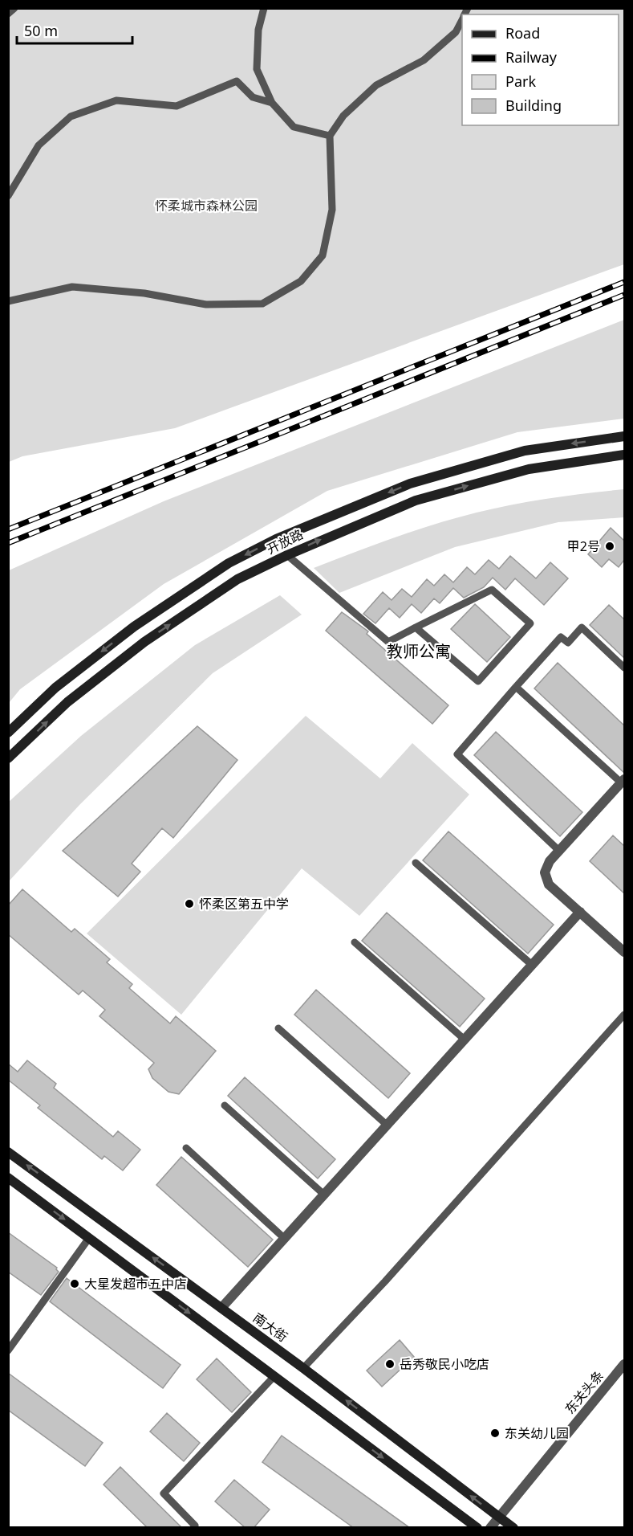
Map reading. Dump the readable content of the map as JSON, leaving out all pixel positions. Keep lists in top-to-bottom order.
{
  "streets": {
    "main road": ["开放路", "南大街"],
    "street": ["东关头条"]
  },
  "crossings": [
    ["南大街", "东关头条"]
  ],
  "districts": ["教师公寓"],
  "parks": ["怀柔城市森林公园"],
  "places": [
    "甲2号",
    "怀柔区第五中学",
    "大星发超市五中店",
    "岳秀敬民小吃店",
    "东关幼儿园"
  ],
  "legend": [
    "Road",
    "Railway",
    "Park",
    "Building"
  ],
  "scale_bar": "50 m"
}
